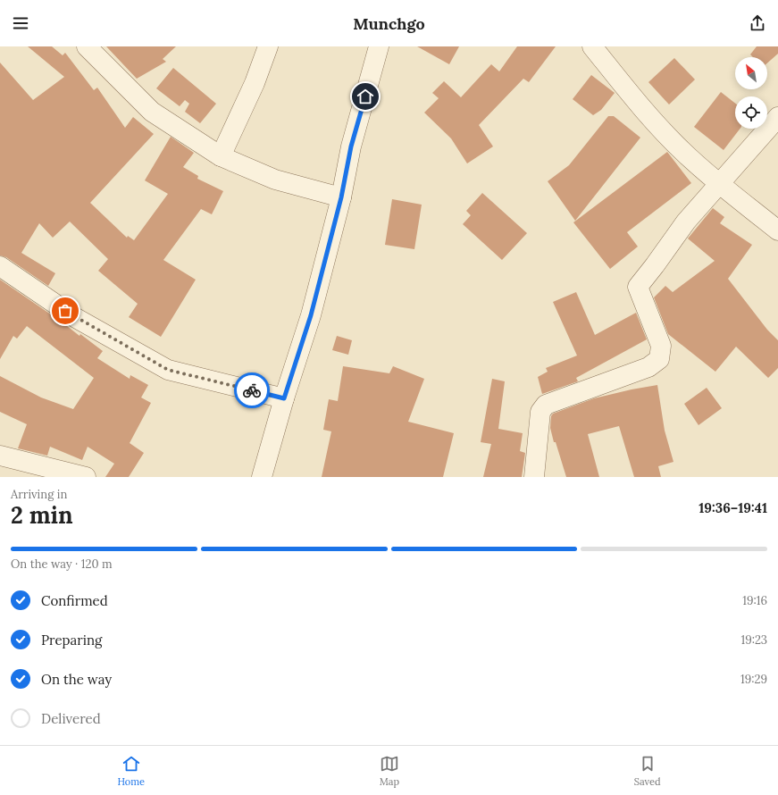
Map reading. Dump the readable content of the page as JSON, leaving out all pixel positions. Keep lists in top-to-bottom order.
{
  "north": "top left",
  "page": {
    "header": "Munchgo",
    "heading": ["2 min", "Arriving in", "19:36–19:41"],
    "bar": "On the way · 120 m",
    "list": [
      ["Confirmed", "19:16"],
      ["Preparing", "19:23"],
      ["On the way", "19:29"],
      "Delivered"
    ],
    "tabs": ["Home", "Map", "Saved"]
  }
}
